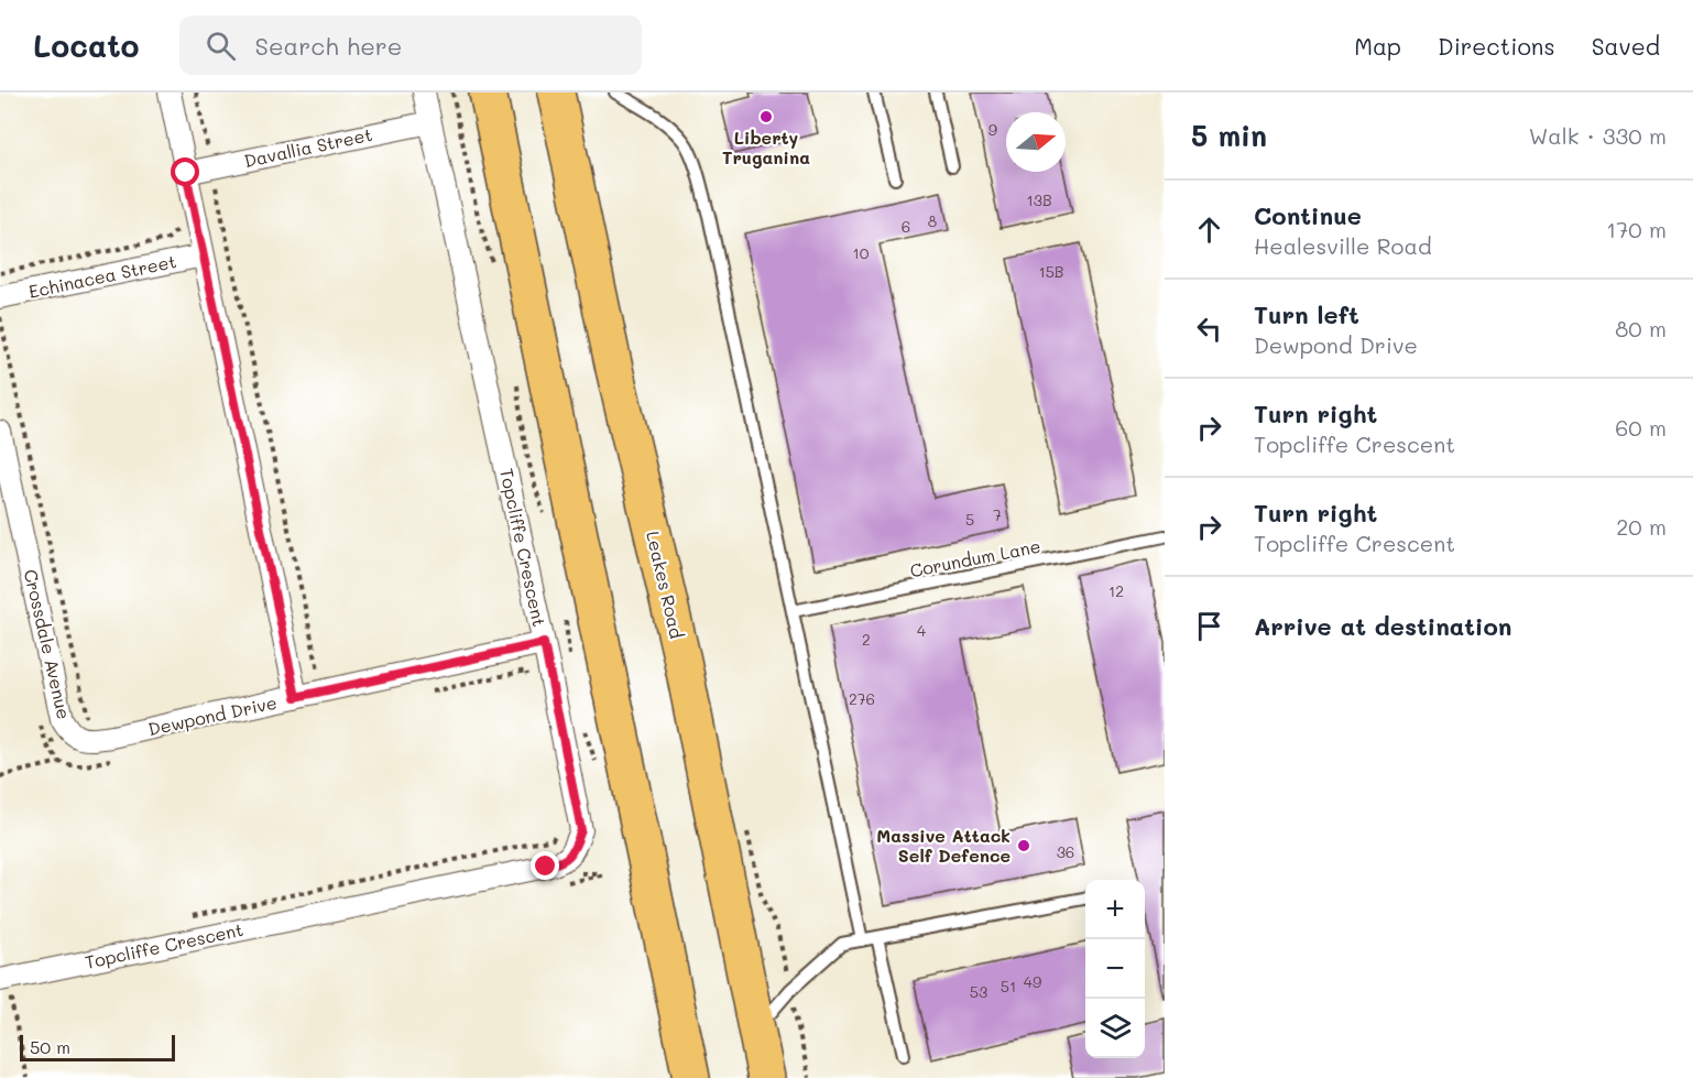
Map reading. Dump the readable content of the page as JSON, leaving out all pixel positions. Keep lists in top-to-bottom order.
{
  "streets": {
    "highway": ["Leakes Road"],
    "street": [
      "Davallia Street",
      "Echinacea Street",
      "Topcliffe Crescent",
      "Crossdale Avenue",
      "Dewpond Drive"
    ],
    "lane": ["Corundum Lane"]
  },
  "crossings": [
    ["Davallia Street", "Topcliffe Crescent"],
    ["Topcliffe Crescent", "Dewpond Drive"],
    ["Crossdale Avenue", "Dewpond Drive"]
  ],
  "places": ["Liberty Truganina", "Massive Attack Self Defence"],
  "house_numbers": [
    "9",
    "13B",
    "8",
    "6",
    "10",
    "15B",
    "7",
    "5",
    "12",
    "4",
    "2",
    "276",
    "36",
    "49",
    "51",
    "53"
  ],
  "scale_bar": "50 m",
  "north": "right",
  "page": {
    "header": "Locato",
    "search": "Search here",
    "nav": ["Map", "Directions", "Saved"],
    "heading": ["5 min", "Walk · 330 m"],
    "list": [
      ["Continue", "Healesville Road", "170 m"],
      ["Turn left", "Dewpond Drive", "80 m"],
      ["Turn right", "Topcliffe Crescent", "60 m"],
      ["Turn right", "Topcliffe Crescent", "20 m"],
      "Arrive at destination"
    ],
    "map_buttons": ["+", "−"],
    "scale": "50 m"
  }
}
